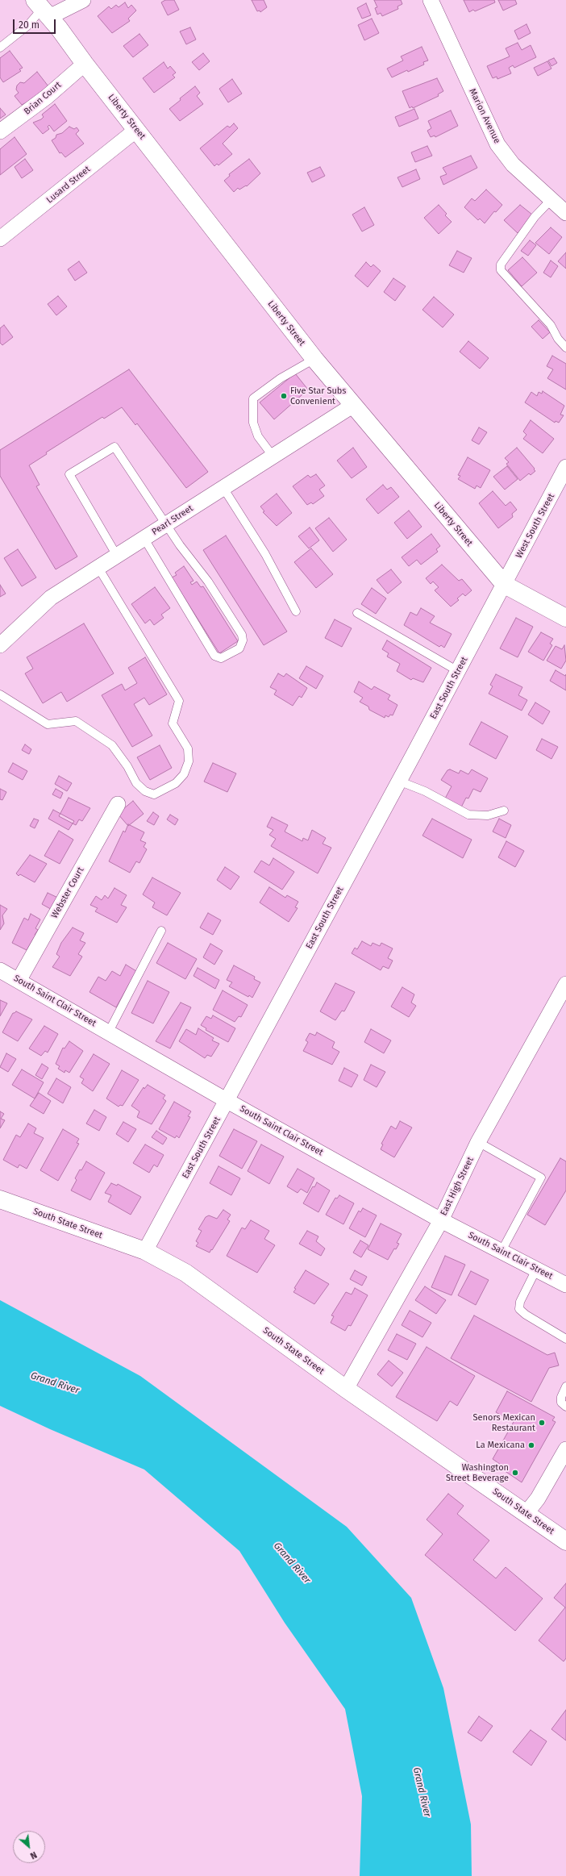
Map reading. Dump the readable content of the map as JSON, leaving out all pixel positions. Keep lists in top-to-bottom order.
{
  "streets": {
    "street": [
      "Brian Court",
      "Marion Avenue",
      "Liberty Street",
      "Lusard Street",
      "Pearl Street",
      "West South Street",
      "East South Street",
      "Webster Court",
      "South Saint Clair Street",
      "East High Street",
      "South State Street"
    ]
  },
  "crossings": [
    ["Brian Court", "Liberty Street"],
    ["Liberty Street", "Lusard Street"],
    ["Liberty Street", "Pearl Street"],
    ["Liberty Street", "West South Street"],
    ["Liberty Street", "East South Street"],
    ["West South Street", "East South Street"],
    ["East South Street", "South Saint Clair Street"],
    ["East South Street", "South State Street"],
    ["Webster Court", "South Saint Clair Street"],
    ["South Saint Clair Street", "East High Street"],
    ["East High Street", "South State Street"]
  ],
  "water": ["Grand River"],
  "places": [
    "Five Star Subs Convenient",
    "Senors Mexican Restaurant",
    "La Mexicana",
    "Washington Street Beverage"
  ],
  "scale_bar": "20 m",
  "north": "bottom right"
}
